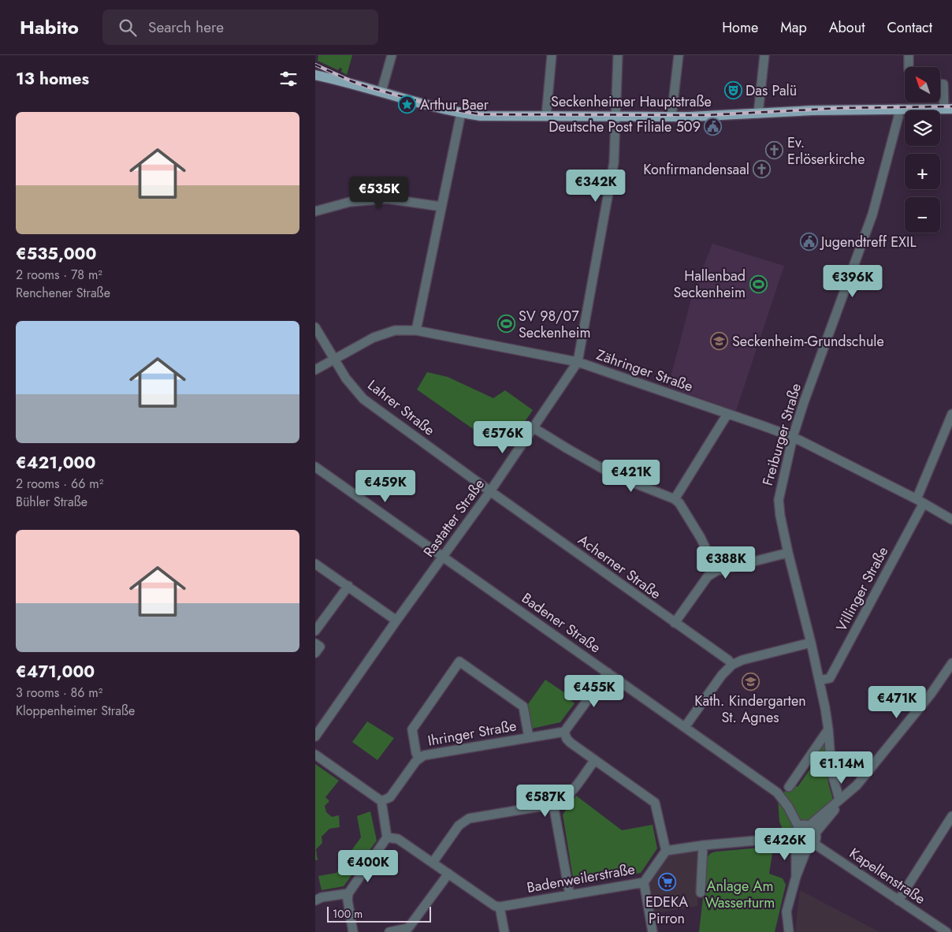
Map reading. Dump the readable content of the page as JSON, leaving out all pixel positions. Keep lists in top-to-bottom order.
{
  "streets": {
    "main road": ["Seckenheimer Hauptstraße"],
    "street": [
      "Zähringer Straße",
      "Lahrer Straße",
      "Freiburger Straße",
      "Rastatter Straße",
      "Acherner Straße",
      "Villinger Straße",
      "Badener Straße",
      "Ihringer Straße",
      "Kapellenstraße",
      "Badenweilerstraße"
    ]
  },
  "crossings": [
    ["Seckenheimer Hauptstraße", "Freiburger Straße"],
    ["Seckenheimer Hauptstraße", "Rastatter Straße"],
    ["Zähringer Straße", "Lahrer Straße"],
    ["Zähringer Straße", "Freiburger Straße"],
    ["Zähringer Straße", "Rastatter Straße"],
    ["Zähringer Straße", "Villinger Straße"],
    ["Lahrer Straße", "Rastatter Straße"],
    ["Lahrer Straße", "Acherner Straße"],
    ["Freiburger Straße", "Villinger Straße"],
    ["Rastatter Straße", "Acherner Straße"],
    ["Rastatter Straße", "Badener Straße"],
    ["Badener Straße", "Kapellenstraße"]
  ],
  "parks": ["Anlage Am Wasserturm"],
  "places": {
    "theatre": ["Das Palü"],
    "place": ["Arthur Baer"],
    "public building": ["Deutsche Post Filiale 509", "Jugendtreff EXIL"],
    "church": ["Ev. Erlöserkirche", "Konfirmandensaal"],
    "sports": ["Hallenbad Seckenheim", "SV 98/07 Seckenheim"],
    "school or university": ["Seckenheim-Grundschule", "Kath. Kindergarten St. Agnes"],
    "supermarket": ["EDEKA Pirron"]
  },
  "scale_bar": "100 m",
  "north": "top left",
  "page": {
    "header": "Habito",
    "search": "Search here",
    "nav": [
      "Home",
      "Map",
      "About",
      "Contact"
    ],
    "heading": "13 homes",
    "map_buttons": ["+", "−"],
    "list": [
      {
        "name": "€535,000",
        "note": "2 rooms · 78 m² · Renchener Straße"
      },
      {
        "name": "€421,000",
        "note": "2 rooms · 66 m² · Bühler Straße"
      },
      {
        "name": "€471,000",
        "note": "3 rooms · 86 m² · Kloppenheimer Straße"
      }
    ],
    "price": [
      "€342K",
      "€535K",
      "€396K",
      "€576K",
      "€421K",
      "€459K",
      "€388K",
      "€455K",
      "€471K",
      "€1.14M",
      "€587K",
      "€426K",
      "€400K"
    ],
    "scale": "100 m"
  }
}
